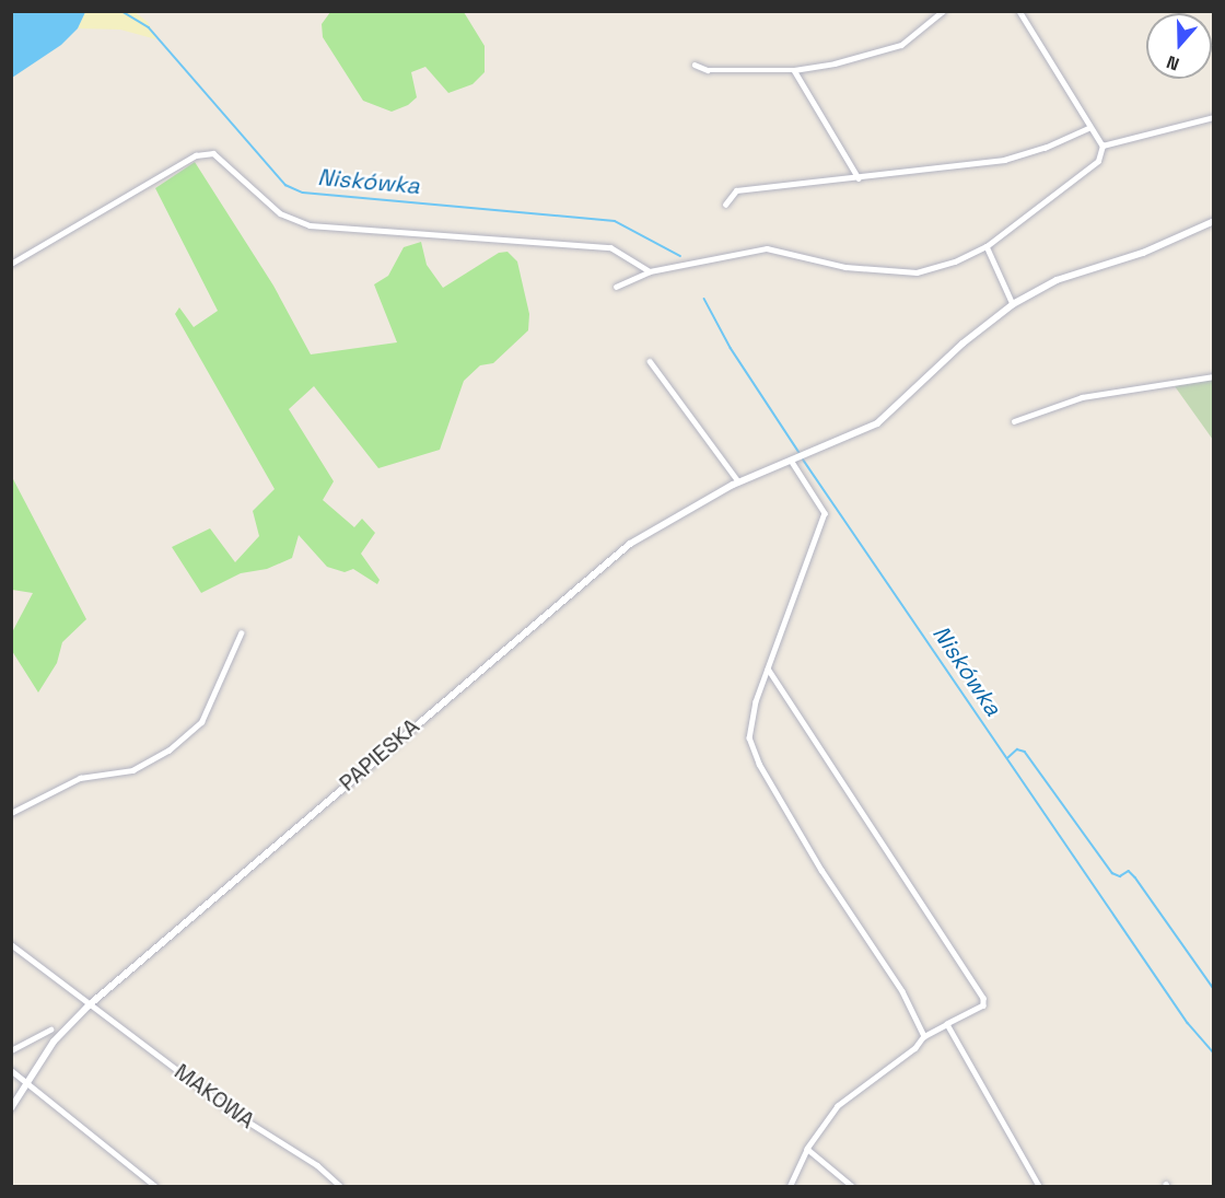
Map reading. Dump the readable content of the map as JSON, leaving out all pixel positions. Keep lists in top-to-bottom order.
{
  "streets": {
    "street": ["PAPIESKA", "MAKOWA"]
  },
  "crossings": [
    ["PAPIESKA", "MAKOWA"]
  ],
  "water": ["Niskówka"],
  "north": "bottom"
}
